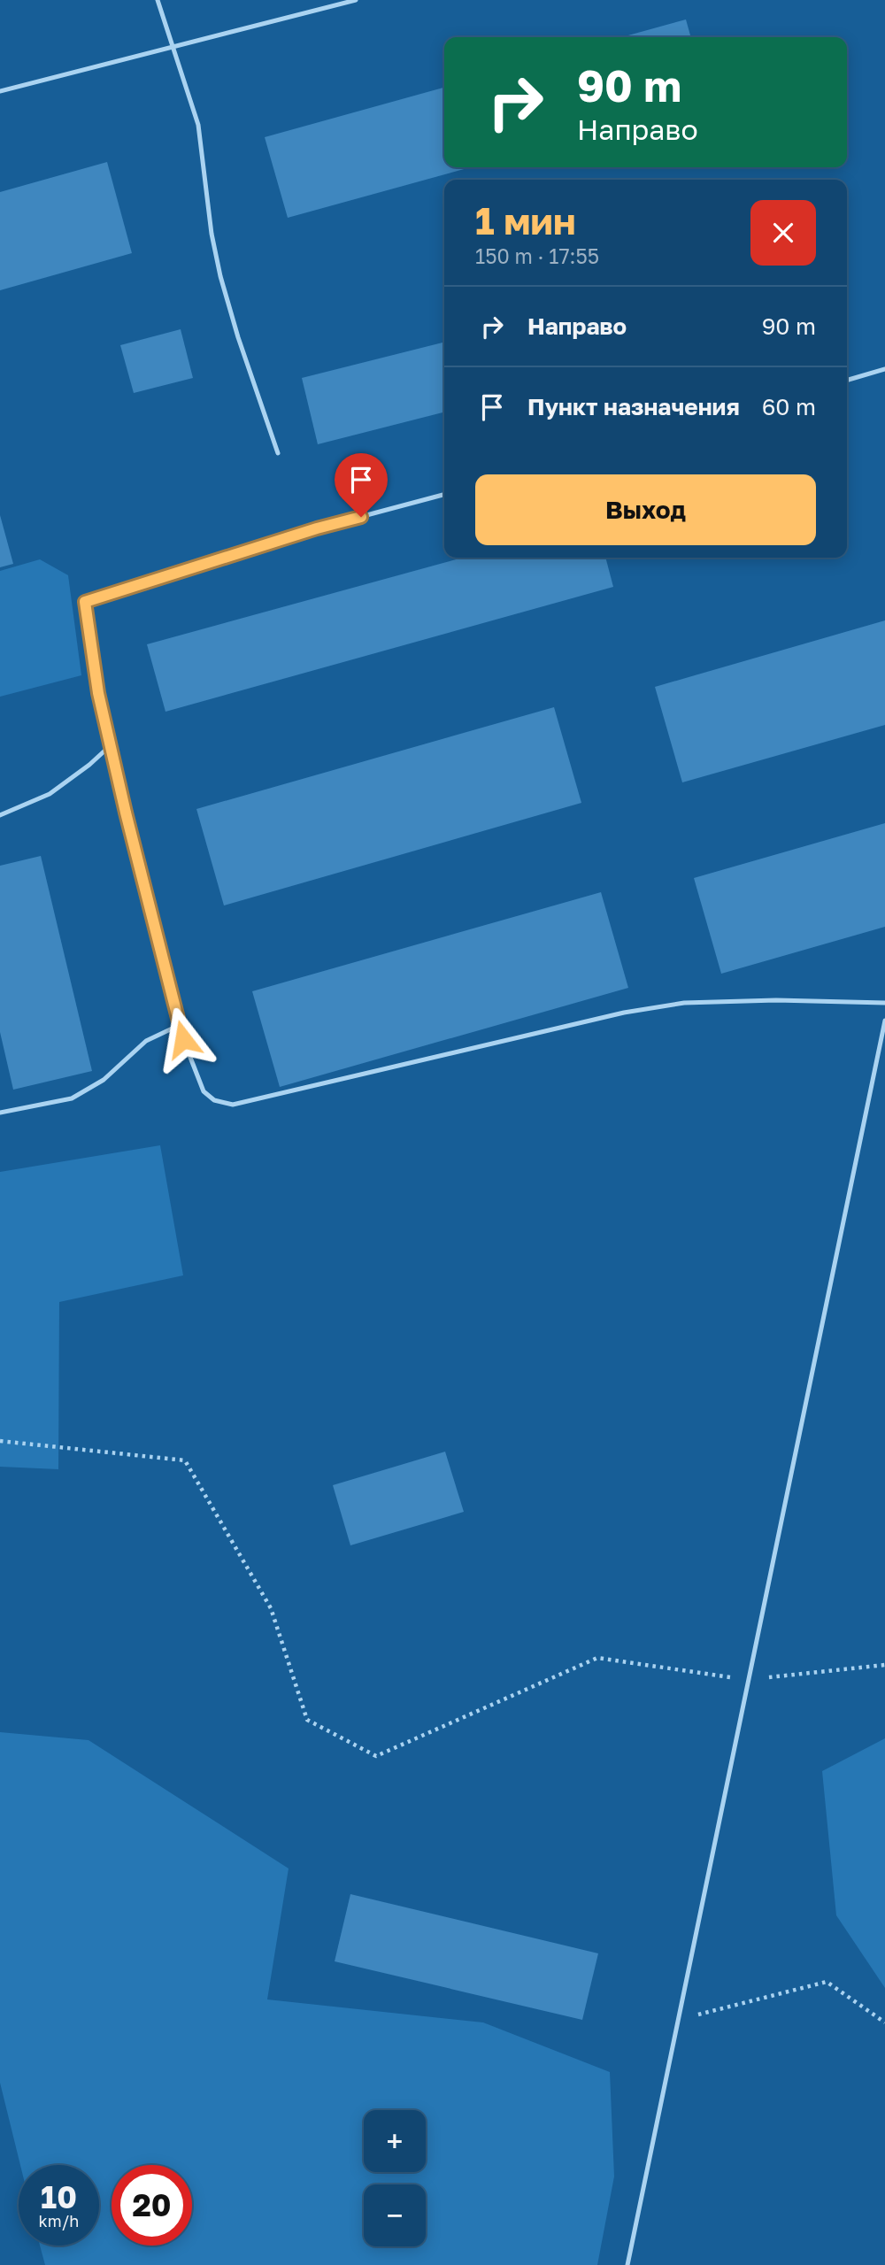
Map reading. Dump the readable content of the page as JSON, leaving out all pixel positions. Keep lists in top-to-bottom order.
{
  "page": {
    "turn": ["90 m", "Направо"],
    "heading": ["1 мин", "150 m · 17:55"],
    "list": [
      {
        "name": "Направо",
        "value": "90 m"
      },
      {
        "name": "Пункт назначения",
        "value": "60 m"
      }
    ],
    "buttons": "Выход",
    "map_buttons": ["+", "−"],
    "speed": "10 km/h",
    "limit": "20"
  }
}
